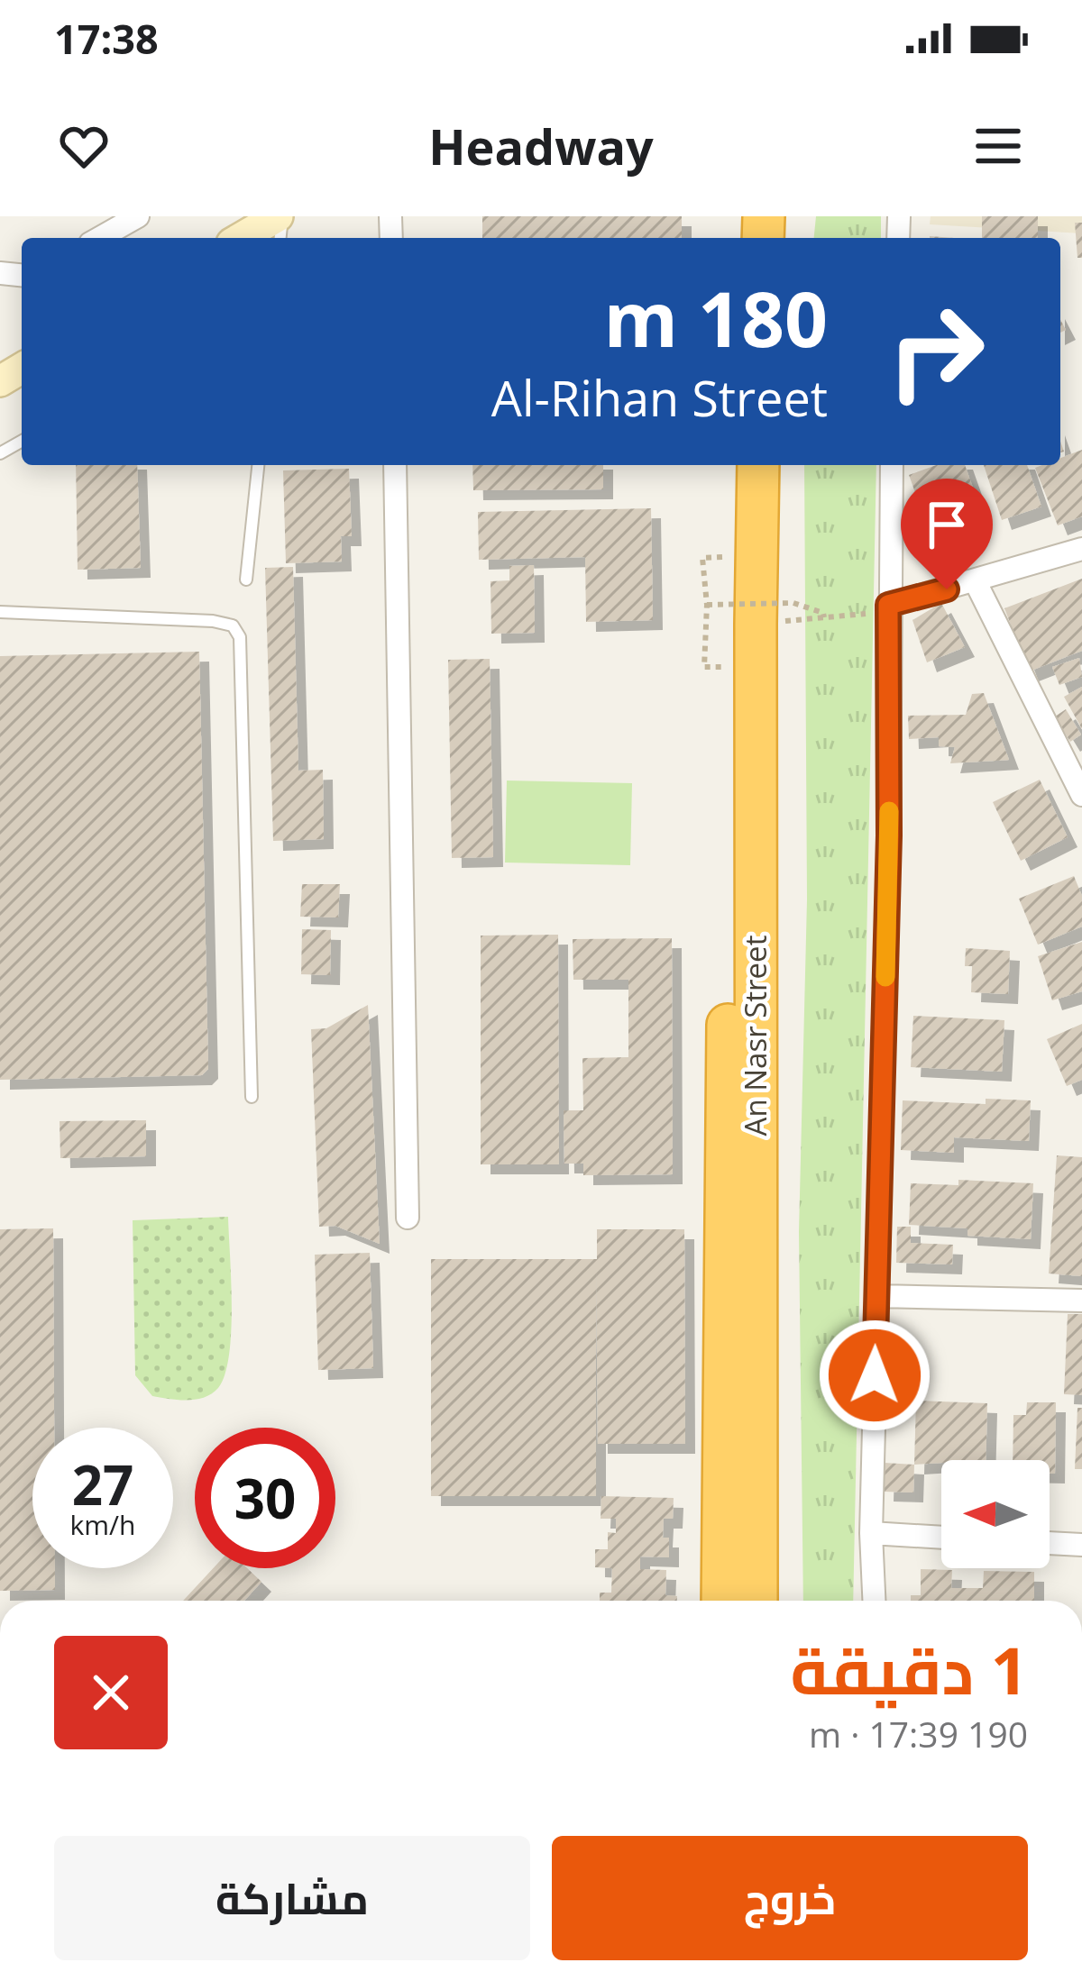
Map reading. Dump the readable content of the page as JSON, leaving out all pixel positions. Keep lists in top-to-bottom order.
{
  "streets": {
    "highway": ["An Nasr Street"]
  },
  "north": "left",
  "page": {
    "status": "17:38",
    "header": "Headway",
    "turn": ["180 m", "Al-Rihan Street"],
    "speed": "27 km/h",
    "limit": "30",
    "heading": ["1 دقيقة", "190 m · 17:39"],
    "buttons": ["خروج", "مشاركة"]
  }
}
